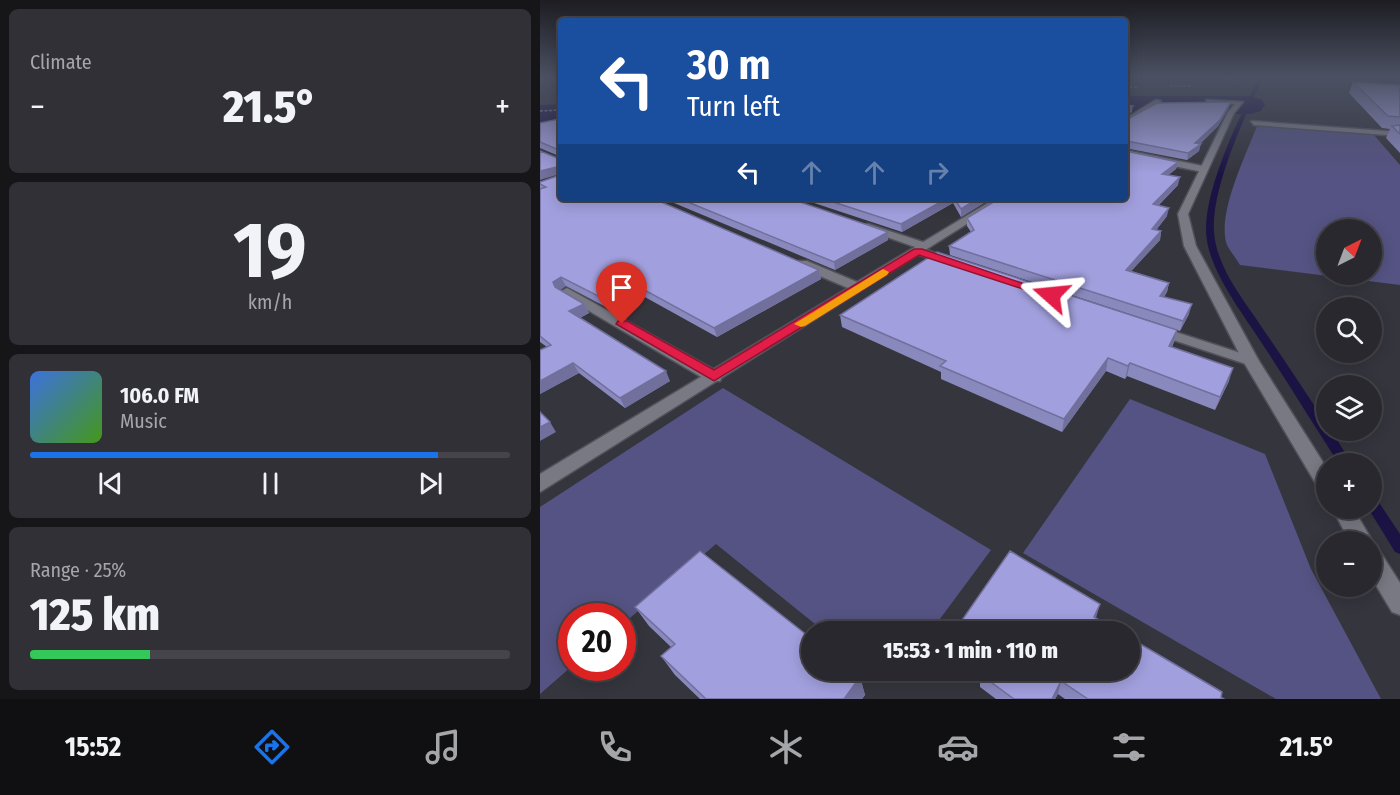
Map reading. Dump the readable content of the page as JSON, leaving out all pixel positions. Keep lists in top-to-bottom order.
{
  "north": "top right",
  "page": {
    "tile": [
      "Climate",
      ["19", "km/h"],
      ["Range · 25%", "125 km"]
    ],
    "turn": ["30 m", "Turn left"],
    "heat": ["−", "21.5°", "+"],
    "map_buttons": ["+", "−"],
    "song": ["106.0 FM", "Music"],
    "limit": "20",
    "trip": "15:53 · 1 min · 110 m",
    "tabs": ["15:52", "21.5°"]
  }
}
